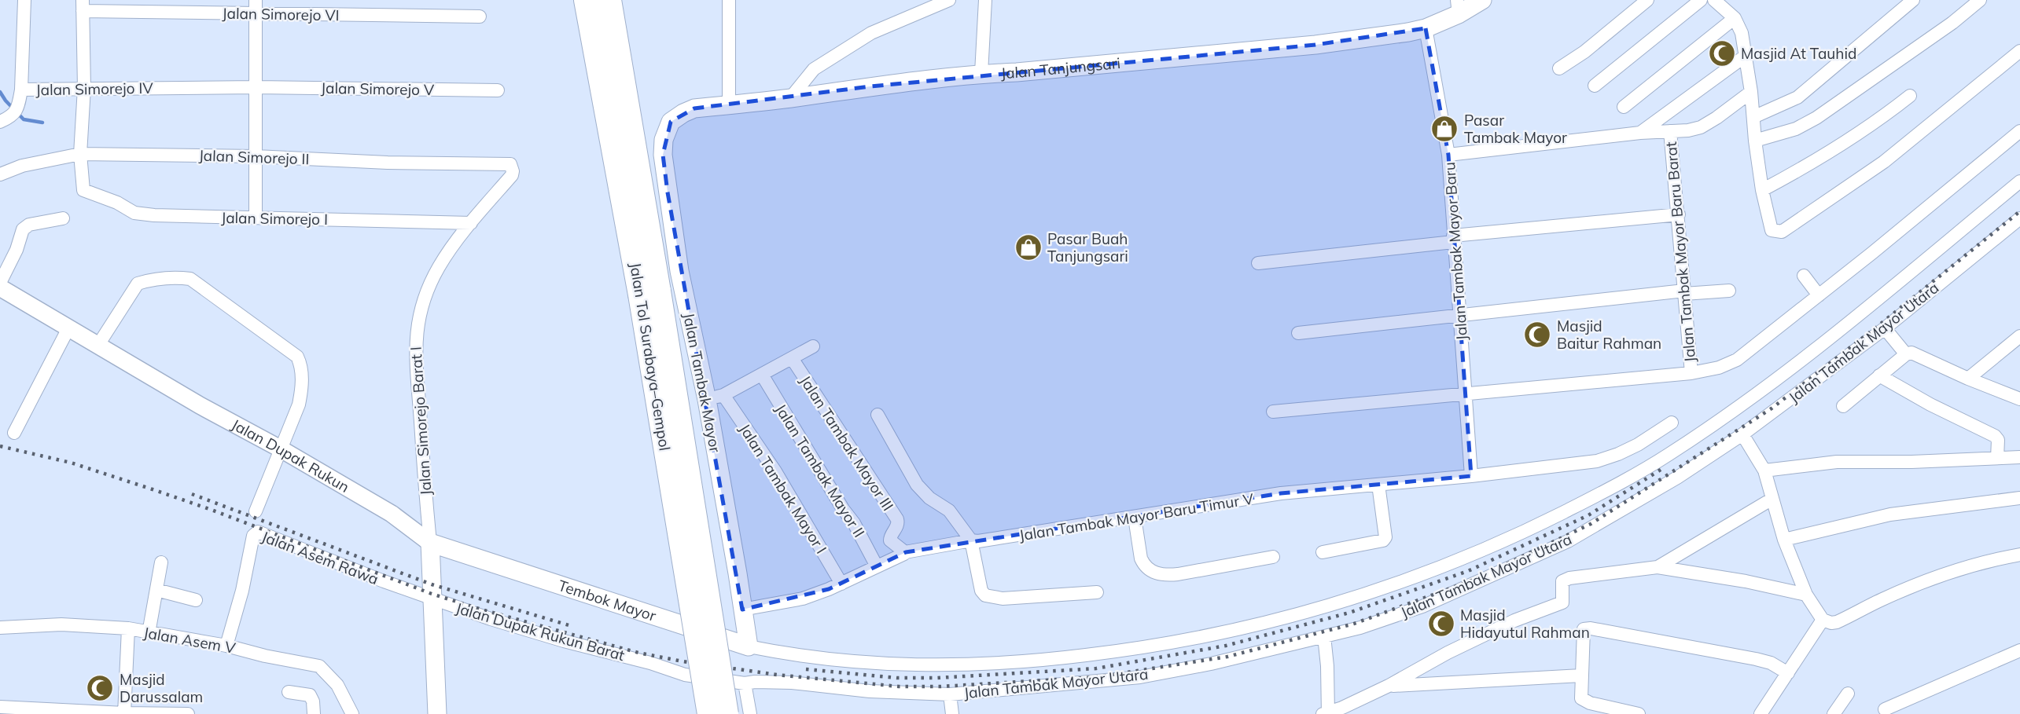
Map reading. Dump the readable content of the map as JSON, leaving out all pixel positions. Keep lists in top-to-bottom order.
{
  "streets": {
    "highway": ["Jalan Tol Surabaya–Gempol"],
    "main road": ["Jalan Tanjungsari", "Jalan Tambak Mayor", "Tembok Mayor"],
    "street": [
      "Jalan Simorejo VI",
      "Jalan Simorejo IV",
      "Jalan Simorejo V",
      "Jalan Simorejo II",
      "Jalan Simorejo I",
      "Jalan Tambak Mayor Baru",
      "Jalan Tambak Mayor Baru Barat",
      "Jalan Tambak Mayor Utara",
      "Jalan Simorejo Barat I",
      "Jalan Tambak Mayor III",
      "Jalan Dupak Rukun",
      "Jalan Tambak Mayor II",
      "Jalan Tambak Mayor I",
      "Jalan Tambak Mayor Baru Timur V",
      "Jalan Asem Rawa",
      "Jalan Dupak Rukun Barat",
      "Jalan Asem V"
    ]
  },
  "crossings": [
    ["Jalan Tanjungsari", "Jalan Tambak Mayor Baru"],
    ["Jalan Tanjungsari", "Jalan Tambak Mayor"],
    ["Jalan Simorejo IV", "Jalan Simorejo V"],
    ["Jalan Simorejo II", "Jalan Simorejo I"],
    ["Jalan Simorejo II", "Jalan Simorejo Barat I"],
    ["Jalan Simorejo I", "Jalan Simorejo Barat I"],
    ["Jalan Tambak Mayor Baru", "Jalan Tambak Mayor Baru Timur V"],
    ["Jalan Tambak Mayor Utara", "Jalan Dupak Rukun Barat"],
    ["Jalan Tambak Mayor", "Jalan Tambak Mayor I"],
    ["Jalan Tambak Mayor", "Jalan Tambak Mayor Baru Timur V"],
    ["Jalan Simorejo Barat I", "Jalan Dupak Rukun"],
    ["Jalan Simorejo Barat I", "Tembok Mayor"],
    ["Jalan Tambak Mayor III", "Jalan Tambak Mayor Baru Timur V"],
    ["Jalan Dupak Rukun", "Tembok Mayor"],
    ["Jalan Tambak Mayor II", "Jalan Tambak Mayor Baru Timur V"],
    ["Jalan Tambak Mayor I", "Jalan Tambak Mayor Baru Timur V"],
    ["Jalan Asem Rawa", "Jalan Dupak Rukun Barat"],
    ["Jalan Asem Rawa", "Jalan Asem V"]
  ],
  "places": {
    "mosque": [
      "Masjid At Tauhid",
      "Masjid Baitur Rahman",
      "Masjid Hidayutul Rahman",
      "Masjid Darussalam"
    ],
    "shop": ["Pasar Tambak Mayor", "Pasar Buah Tanjungsari"]
  }
}
